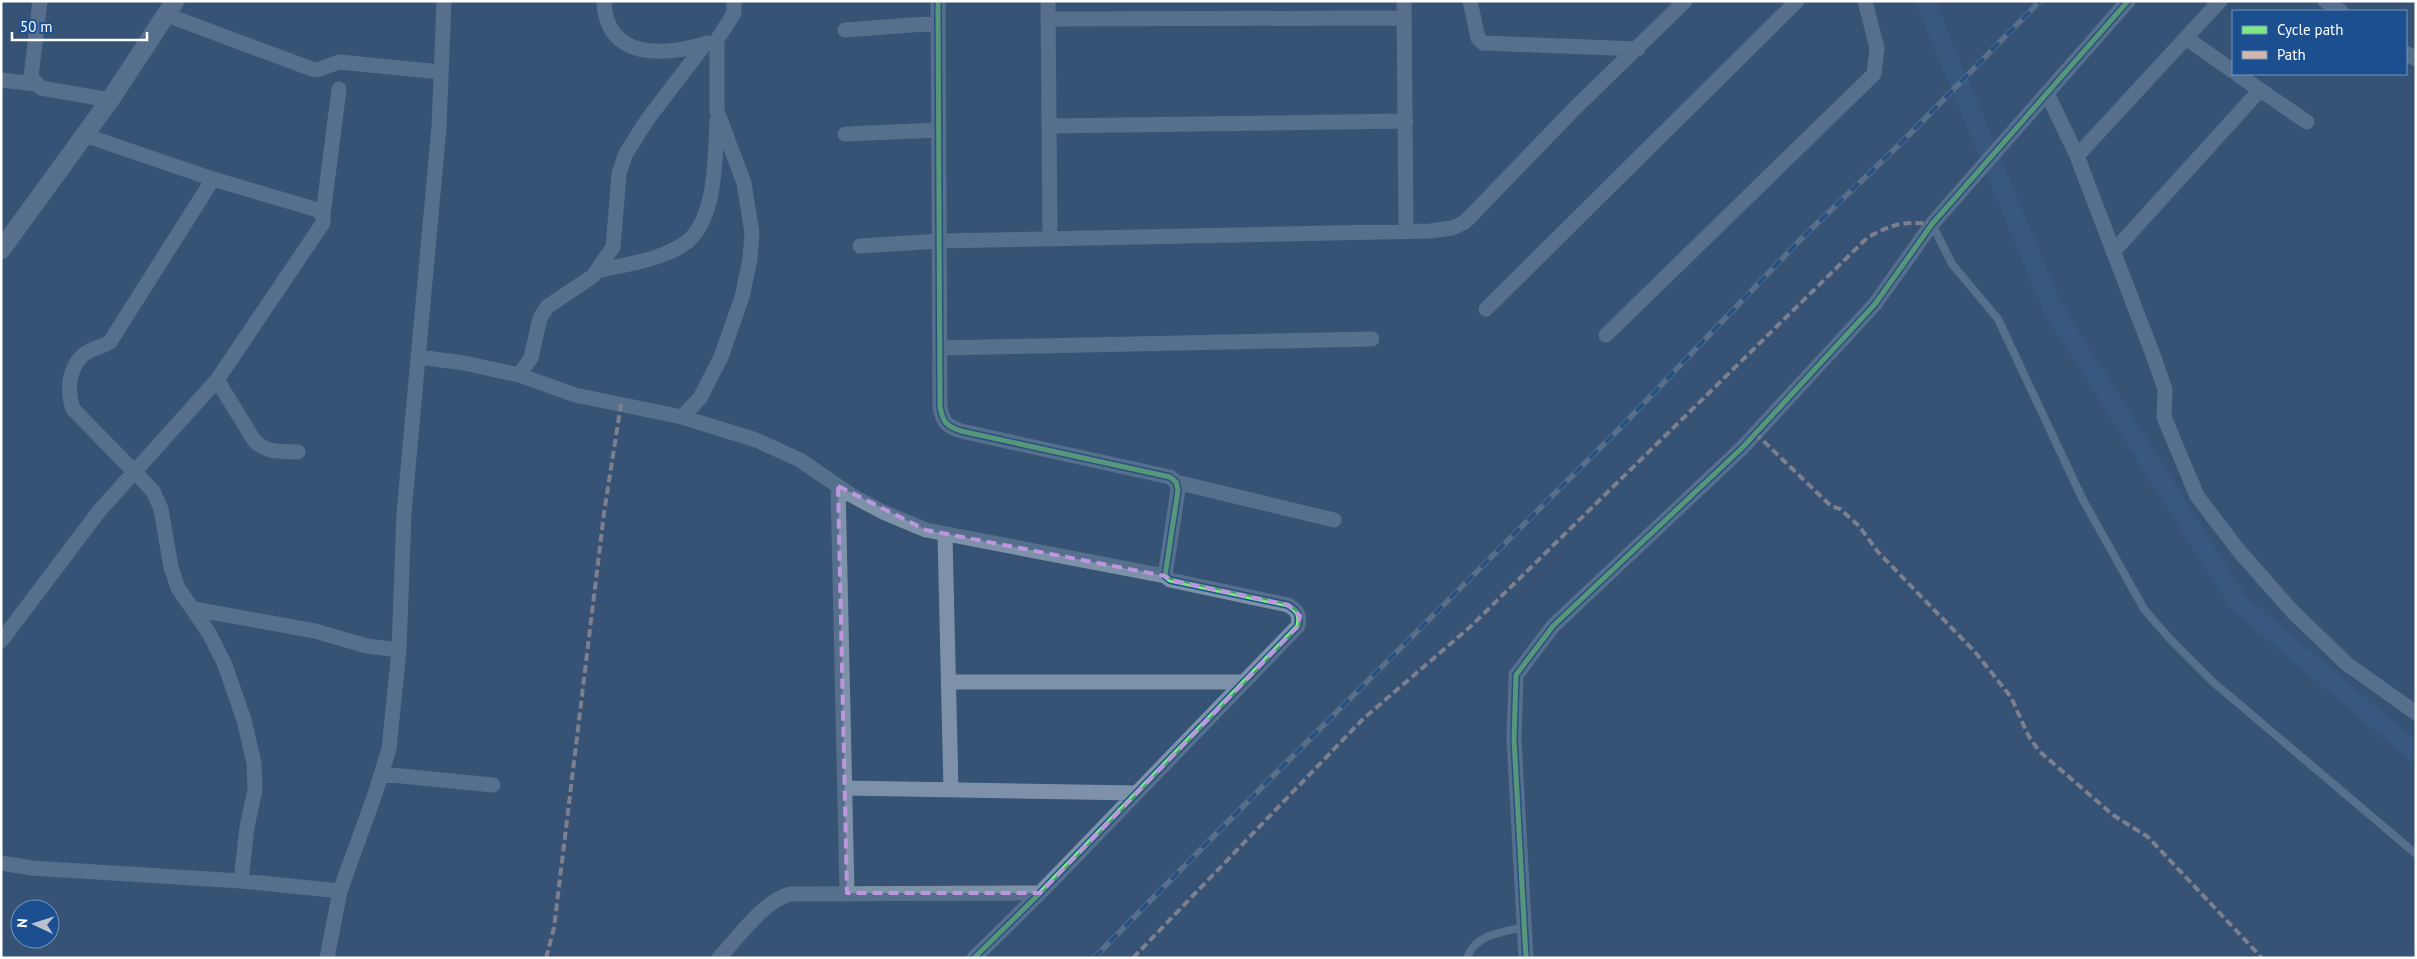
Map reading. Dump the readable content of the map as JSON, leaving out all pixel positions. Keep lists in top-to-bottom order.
{
  "legend": ["Cycle path", "Path"],
  "scale_bar": "50 m",
  "north": "left"
}
